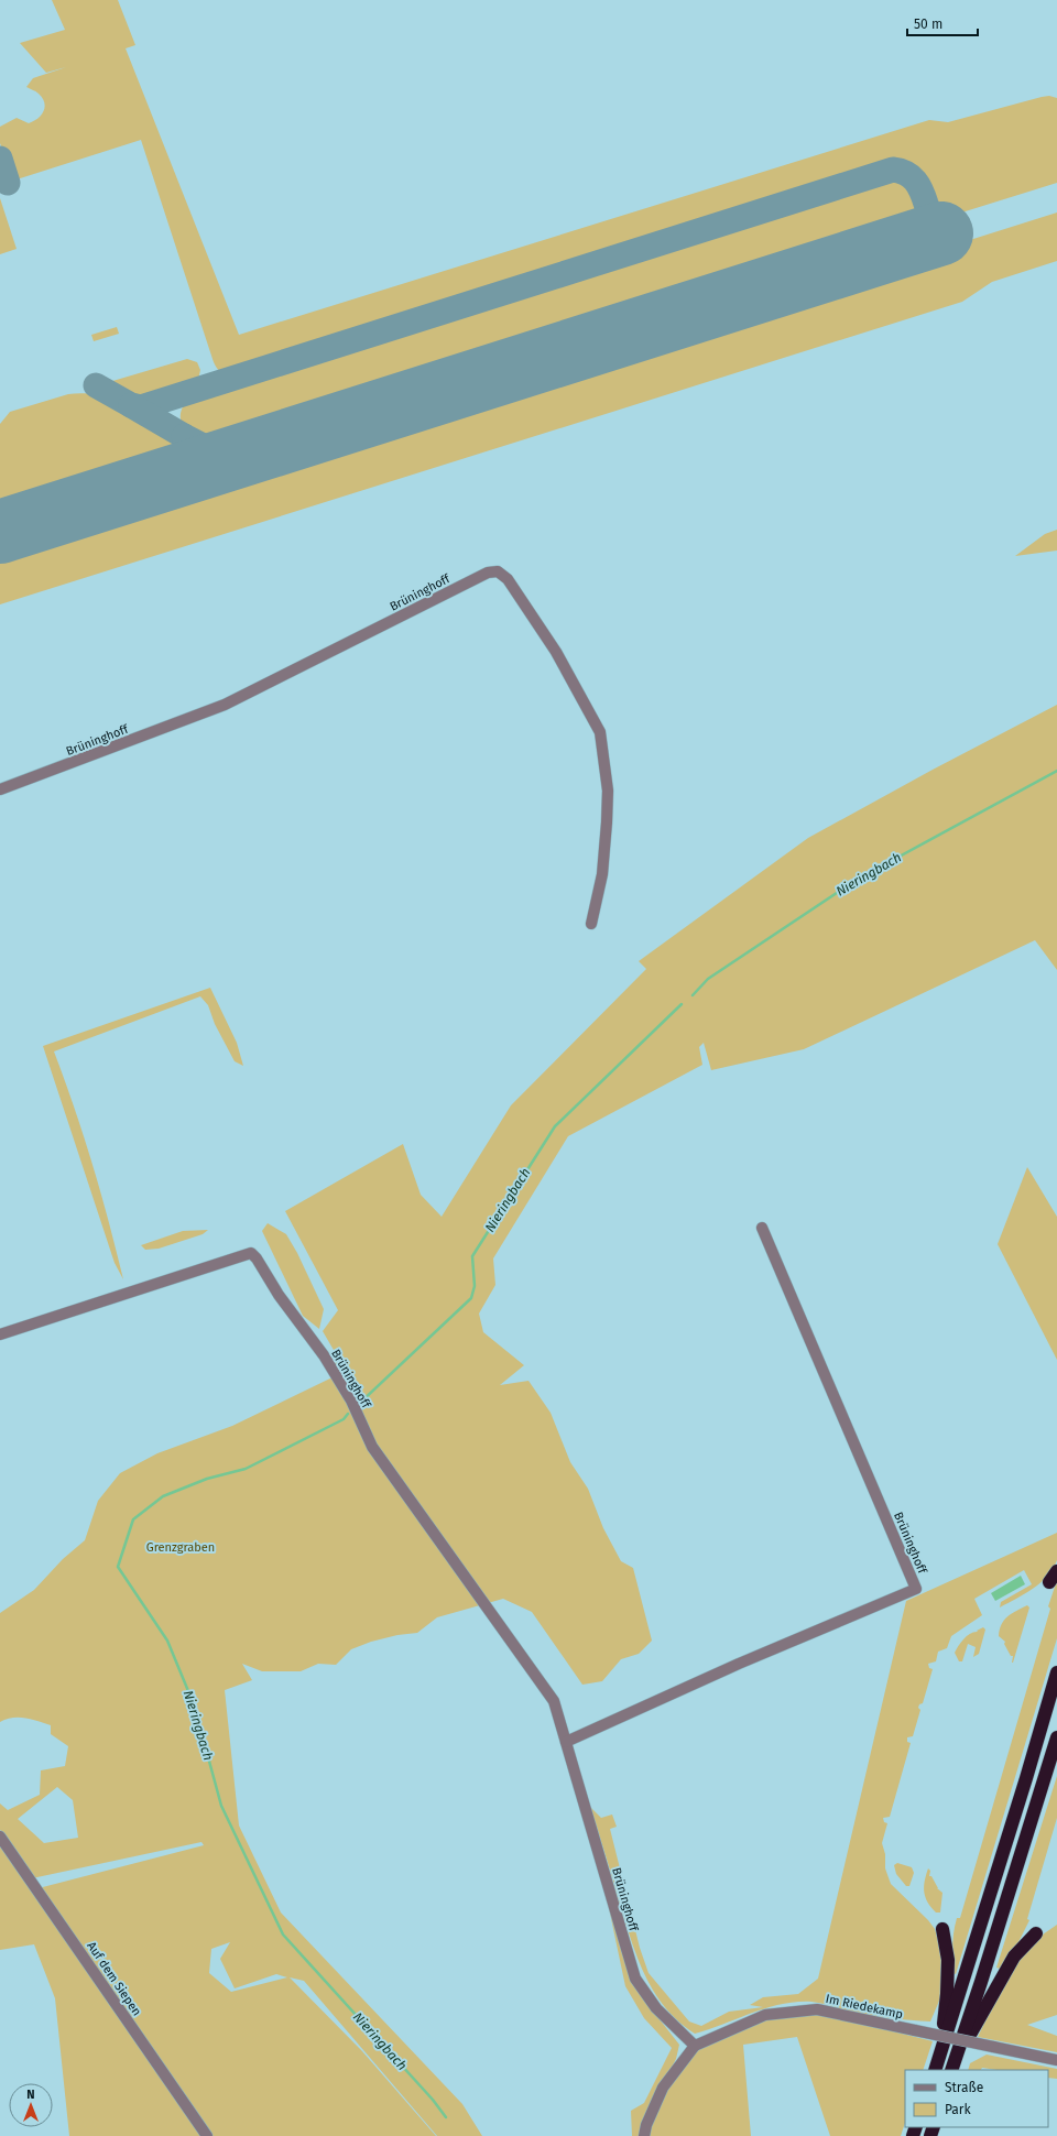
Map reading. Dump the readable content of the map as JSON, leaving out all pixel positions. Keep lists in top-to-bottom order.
{
  "streets": {
    "street": ["Brüninghoff", "Auf dem Siepen", "Im Riedekamp"]
  },
  "crossings": [
    ["Brüninghoff", "Im Riedekamp"]
  ],
  "water": ["Nieringbach"],
  "parks": ["Grenzgraben"],
  "legend": ["Straße", "Park"],
  "scale_bar": "50 m",
  "north": "top"
}
